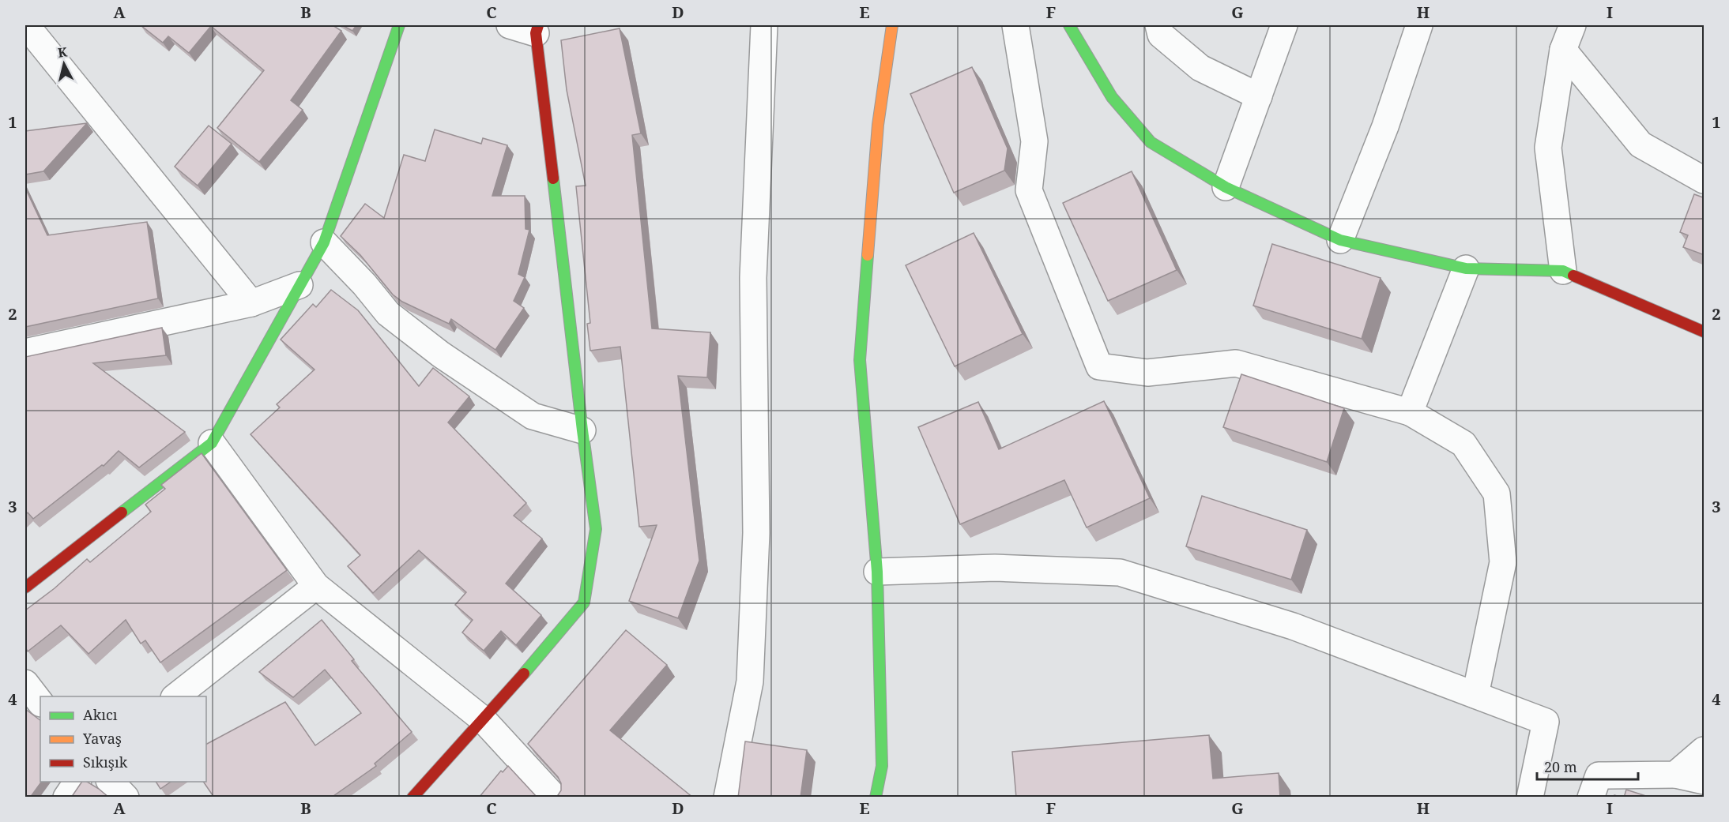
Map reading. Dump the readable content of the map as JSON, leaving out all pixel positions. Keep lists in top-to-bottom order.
{
  "legend": ["Akıcı", "Yavaş", "Sıkışık"],
  "scale_bar": "20 m",
  "north": "top",
  "grid": {
    "columns": [
      "A",
      "B",
      "C",
      "D",
      "E",
      "F",
      "G",
      "H",
      "I"
    ],
    "rows": [
      "1",
      "2",
      "3",
      "4"
    ]
  }
}
